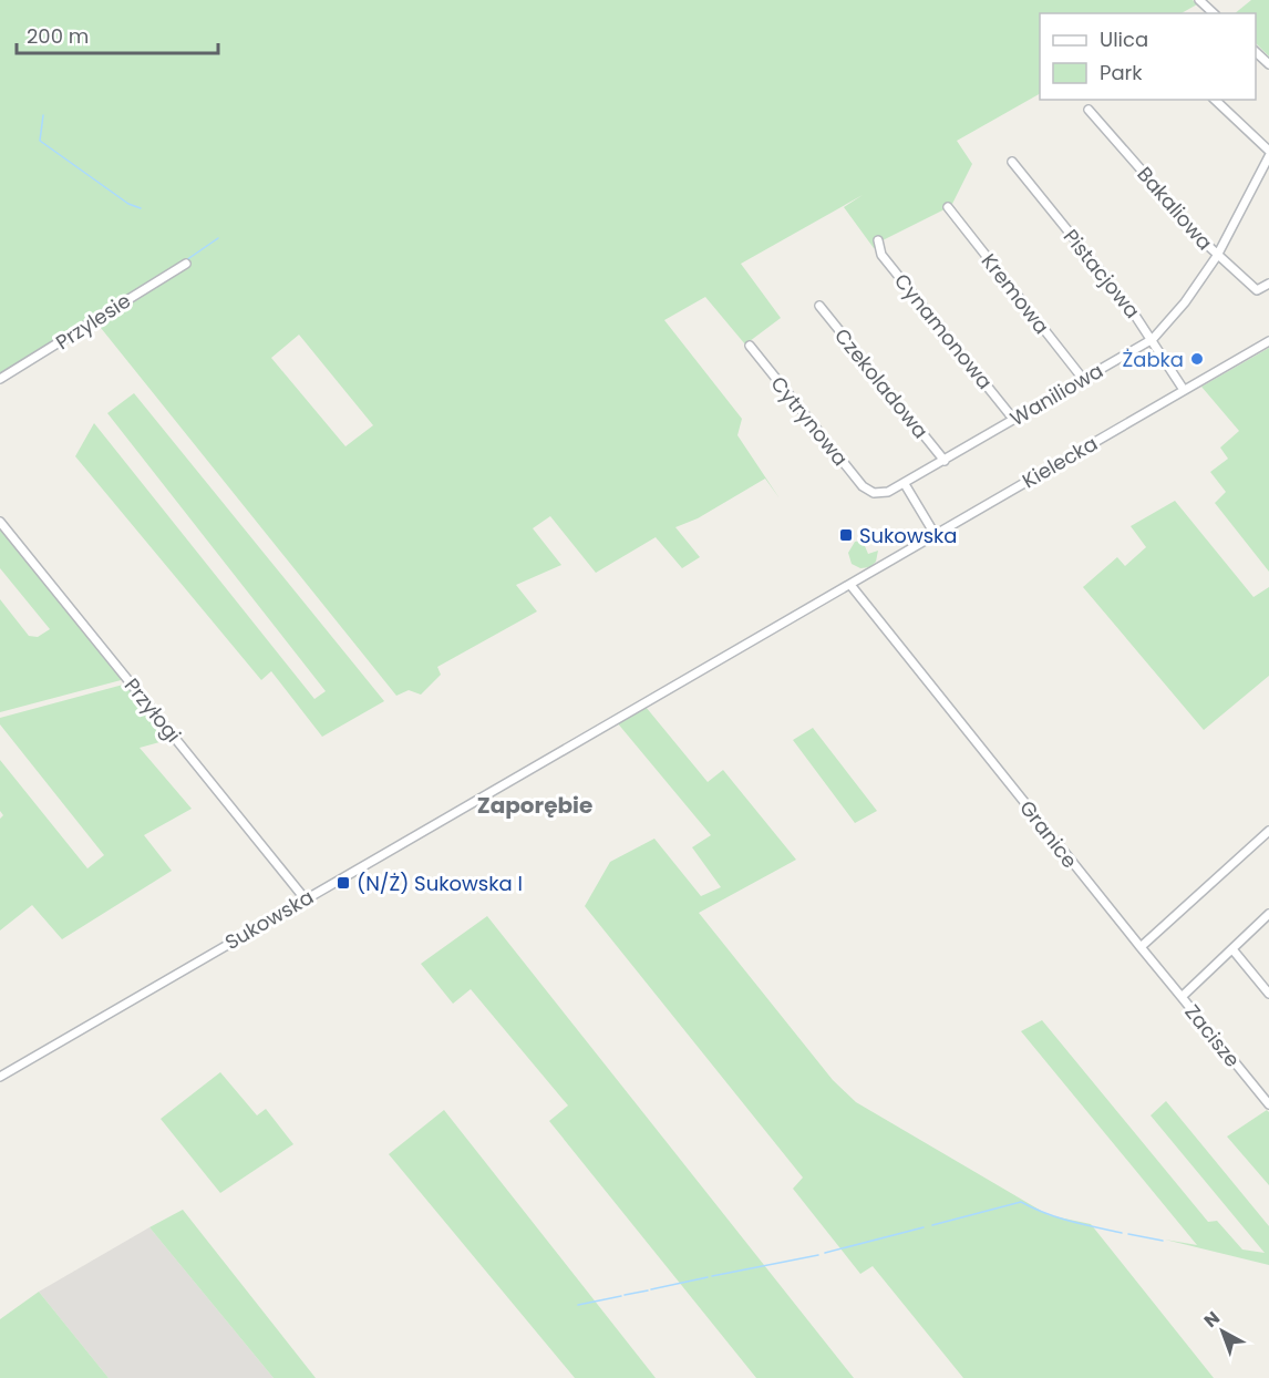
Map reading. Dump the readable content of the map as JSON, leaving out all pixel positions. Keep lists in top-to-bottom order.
{
  "streets": {
    "street": [
      "Bakaliowa",
      "Pistacjowa",
      "Kremowa",
      "Przylesie",
      "Cynamonowa",
      "Czekoladowa",
      "Waniliowa",
      "Cytrynowa",
      "Kielecka",
      "Przyłogi",
      "Granice",
      "Sukowska",
      "Zacisze"
    ]
  },
  "crossings": [
    ["Bakaliowa", "Waniliowa"],
    ["Pistacjowa", "Waniliowa"],
    ["Pistacjowa", "Kielecka"],
    ["Kremowa", "Waniliowa"],
    ["Cynamonowa", "Waniliowa"],
    ["Czekoladowa", "Waniliowa"],
    ["Waniliowa", "Cytrynowa"],
    ["Kielecka", "Granice"],
    ["Kielecka", "Sukowska"],
    ["Przyłogi", "Sukowska"],
    ["Granice", "Sukowska"],
    ["Granice", "Zacisze"]
  ],
  "districts": ["Zaporębie"],
  "places": {
    "other": ["Żabka"],
    "transit": ["Sukowska", "(N/Ż) Sukowska I"]
  },
  "legend": ["Ulica", "Park"],
  "scale_bar": "200 m",
  "north": "top left"
}
